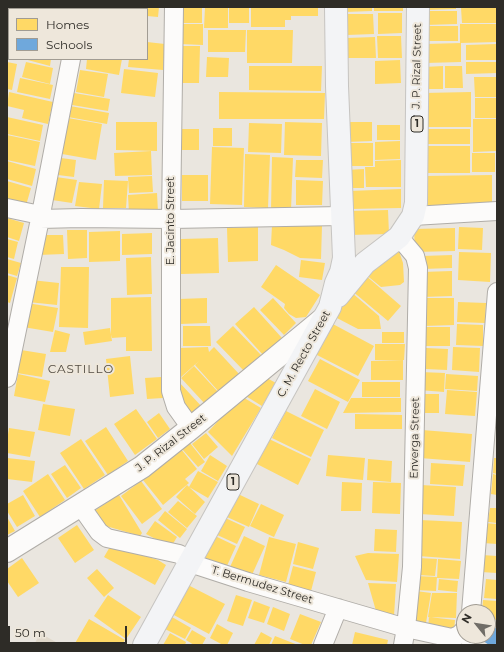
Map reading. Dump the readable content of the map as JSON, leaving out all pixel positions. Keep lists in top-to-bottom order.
{
  "streets": {
    "main road": ["J. P. Rizal Street", "1", "C. M. Recto Street"],
    "street": ["E. Jacinto Street", "Enverga Street", "T. Bermudez Street"]
  },
  "crossings": [
    ["J. P. Rizal Street", "E. Jacinto Street"],
    ["J. P. Rizal Street", "C. M. Recto Street"],
    ["J. P. Rizal Street", "Enverga Street"],
    ["J. P. Rizal Street", "T. Bermudez Street"],
    ["C. M. Recto Street", "T. Bermudez Street"],
    ["Enverga Street", "T. Bermudez Street"]
  ],
  "districts": ["CASTILLO"],
  "legend": ["Homes", "Schools"],
  "scale_bar": "50 m",
  "north": "top left"
}
